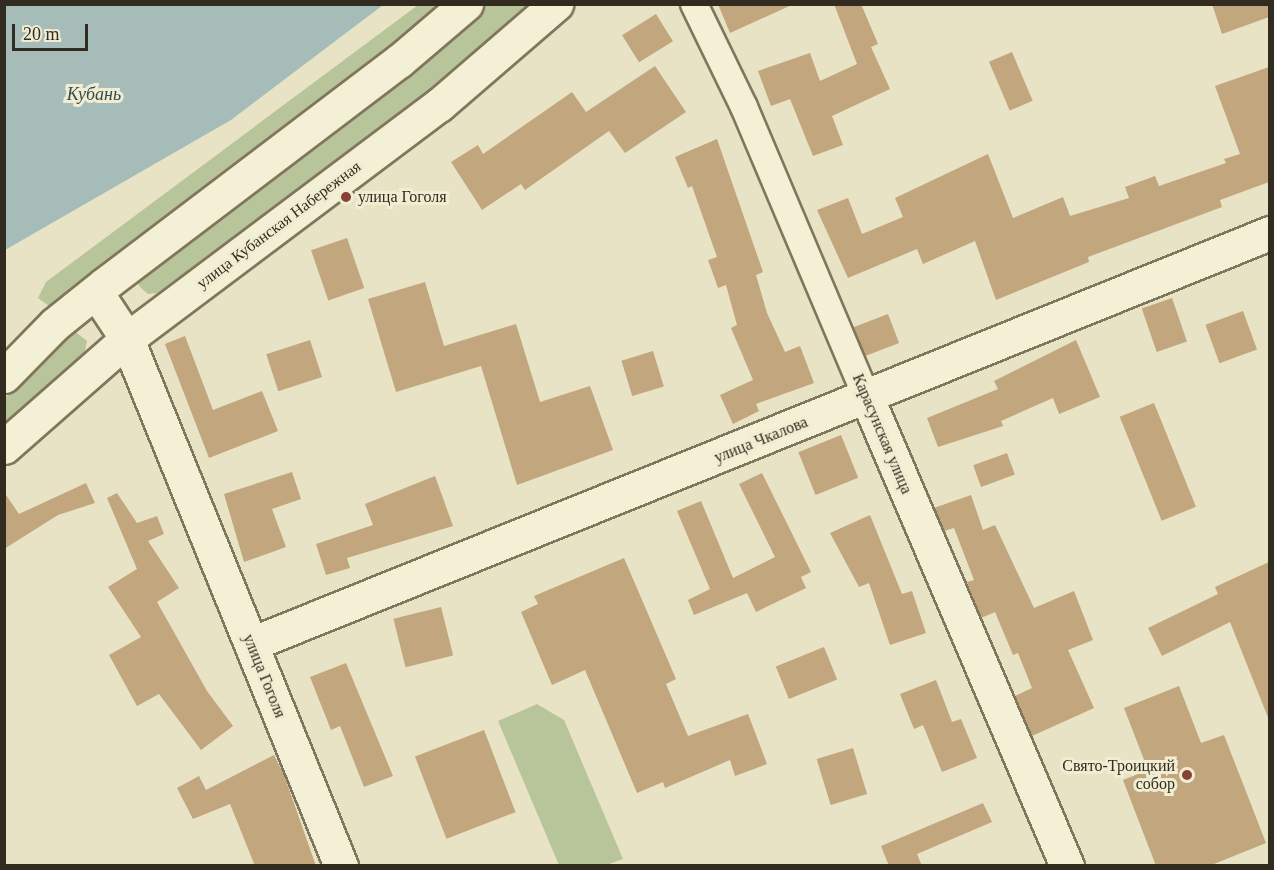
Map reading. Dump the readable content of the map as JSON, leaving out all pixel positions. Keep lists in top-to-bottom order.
{
  "streets": {
    "street": [
      "улица Кубанская Набережная",
      "Карасунская улица",
      "улица Чкалова",
      "улица Гоголя"
    ]
  },
  "crossings": [
    ["улица Кубанская Набережная", "улица Гоголя"],
    ["Карасунская улица", "улица Чкалова"],
    ["улица Чкалова", "улица Гоголя"]
  ],
  "water": ["Кубань"],
  "places": ["улица Гоголя", "Свято-Троицкий собор"],
  "scale_bar": "20 m"
}
